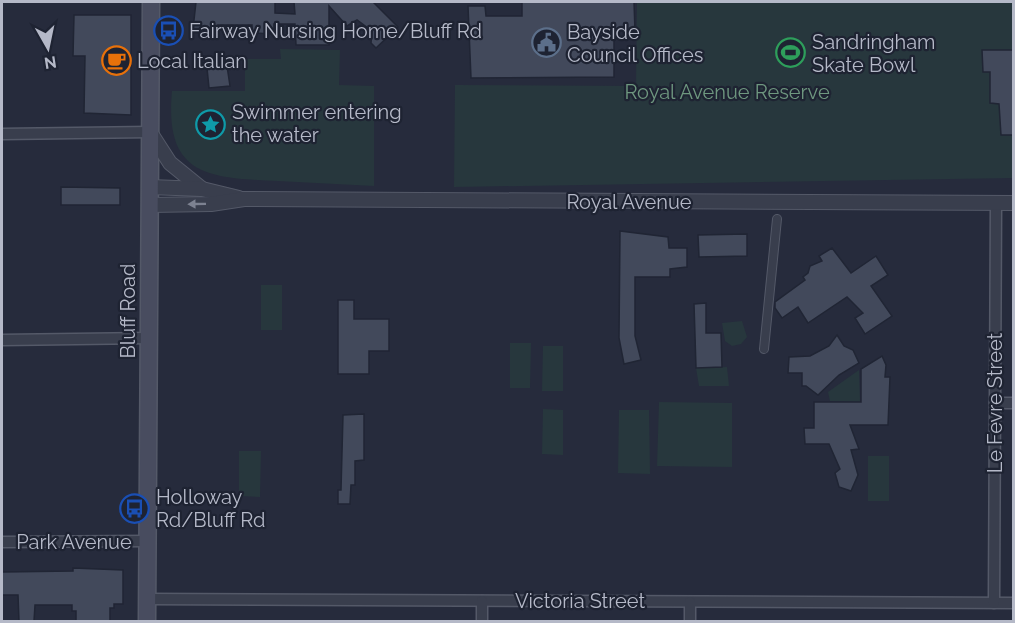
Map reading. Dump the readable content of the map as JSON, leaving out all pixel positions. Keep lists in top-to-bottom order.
{
  "streets": {
    "main road": ["Bluff Road"],
    "street": [
      "Royal Avenue",
      "Le Fevre Street",
      "Park Avenue",
      "Victoria Street"
    ]
  },
  "crossings": [
    ["Royal Avenue", "Bluff Road"],
    ["Royal Avenue", "Le Fevre Street"],
    ["Bluff Road", "Park Avenue"],
    ["Bluff Road", "Victoria Street"],
    ["Le Fevre Street", "Victoria Street"]
  ],
  "parks": ["Royal Avenue Reserve"],
  "places": {
    "bus stop": ["Fairway Nursing Home/Bluff Rd", "Holloway Rd/Bluff Rd"],
    "public building": ["Bayside Council Offices"],
    "sports": ["Sandringham Skate Bowl"],
    "cafe": ["Local Italian"],
    "place": ["Swimmer entering the water"]
  },
  "north": "bottom"
}
